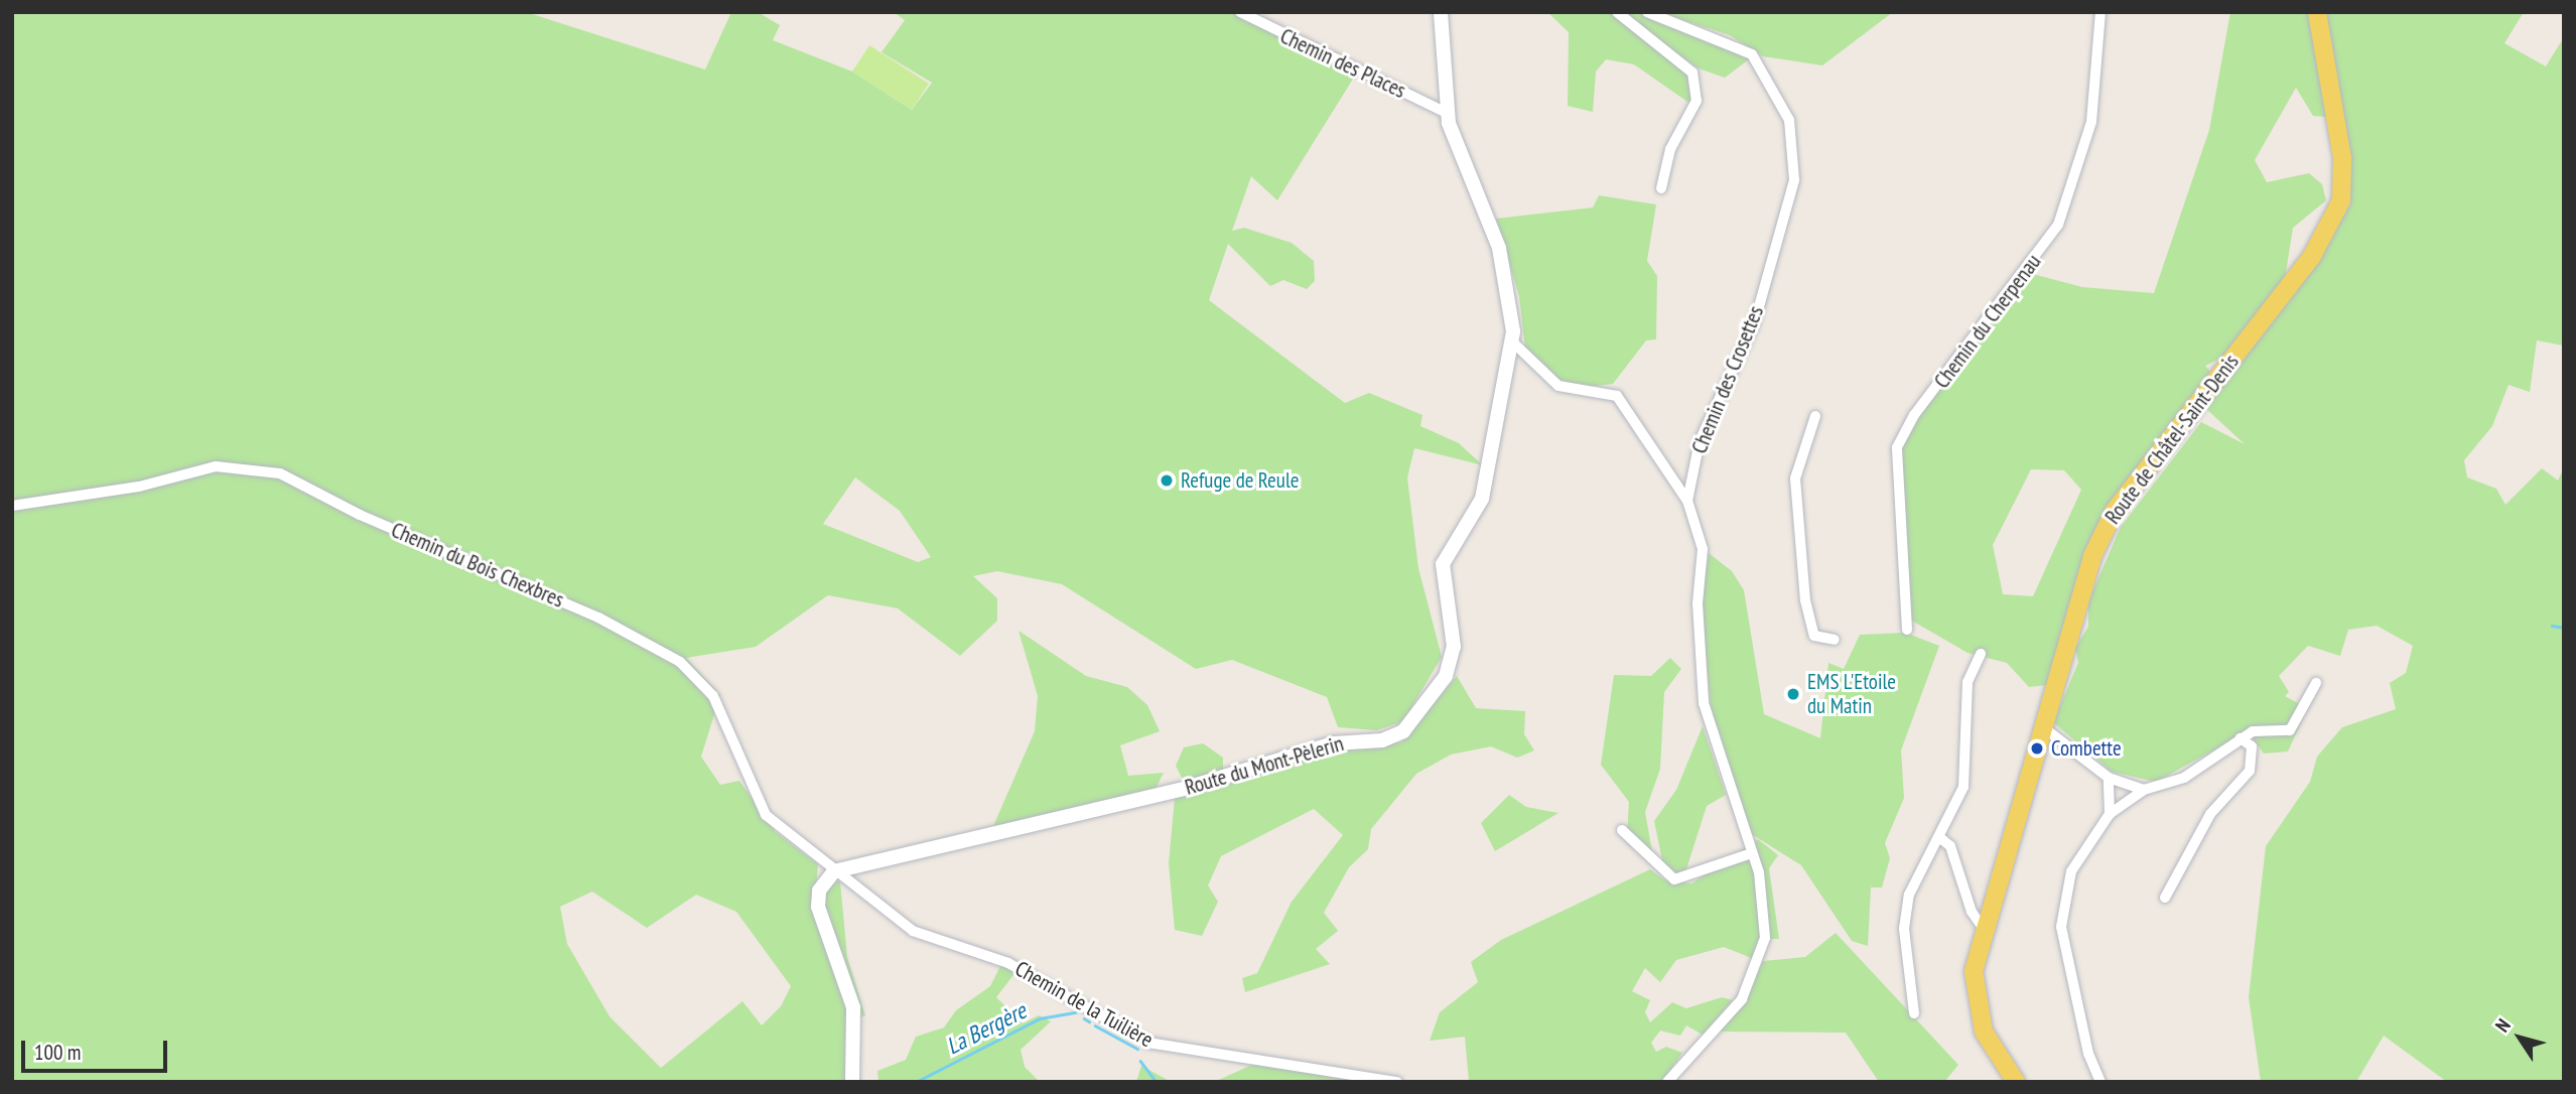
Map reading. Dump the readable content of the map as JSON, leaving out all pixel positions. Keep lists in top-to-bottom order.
{
  "streets": {
    "main road": ["Route de Châtel-Saint-Denis"],
    "street": [
      "Chemin des Places",
      "Chemin du Cherpenau",
      "Chemin des Crosettes",
      "Chemin du Bois Chexbres",
      "Route du Mont-Pèlerin",
      "Chemin de la Tuilière"
    ]
  },
  "crossings": [
    ["Chemin des Places", "Route du Mont-Pèlerin"],
    ["Chemin du Bois Chexbres", "Route du Mont-Pèlerin"],
    ["Chemin du Bois Chexbres", "Chemin de la Tuilière"],
    ["Route du Mont-Pèlerin", "Chemin de la Tuilière"]
  ],
  "water": ["La Bergère"],
  "places": ["Refuge de Reule", "EMS L'Etoile du Matin", "Combette"],
  "scale_bar": "100 m",
  "north": "top left"
}
